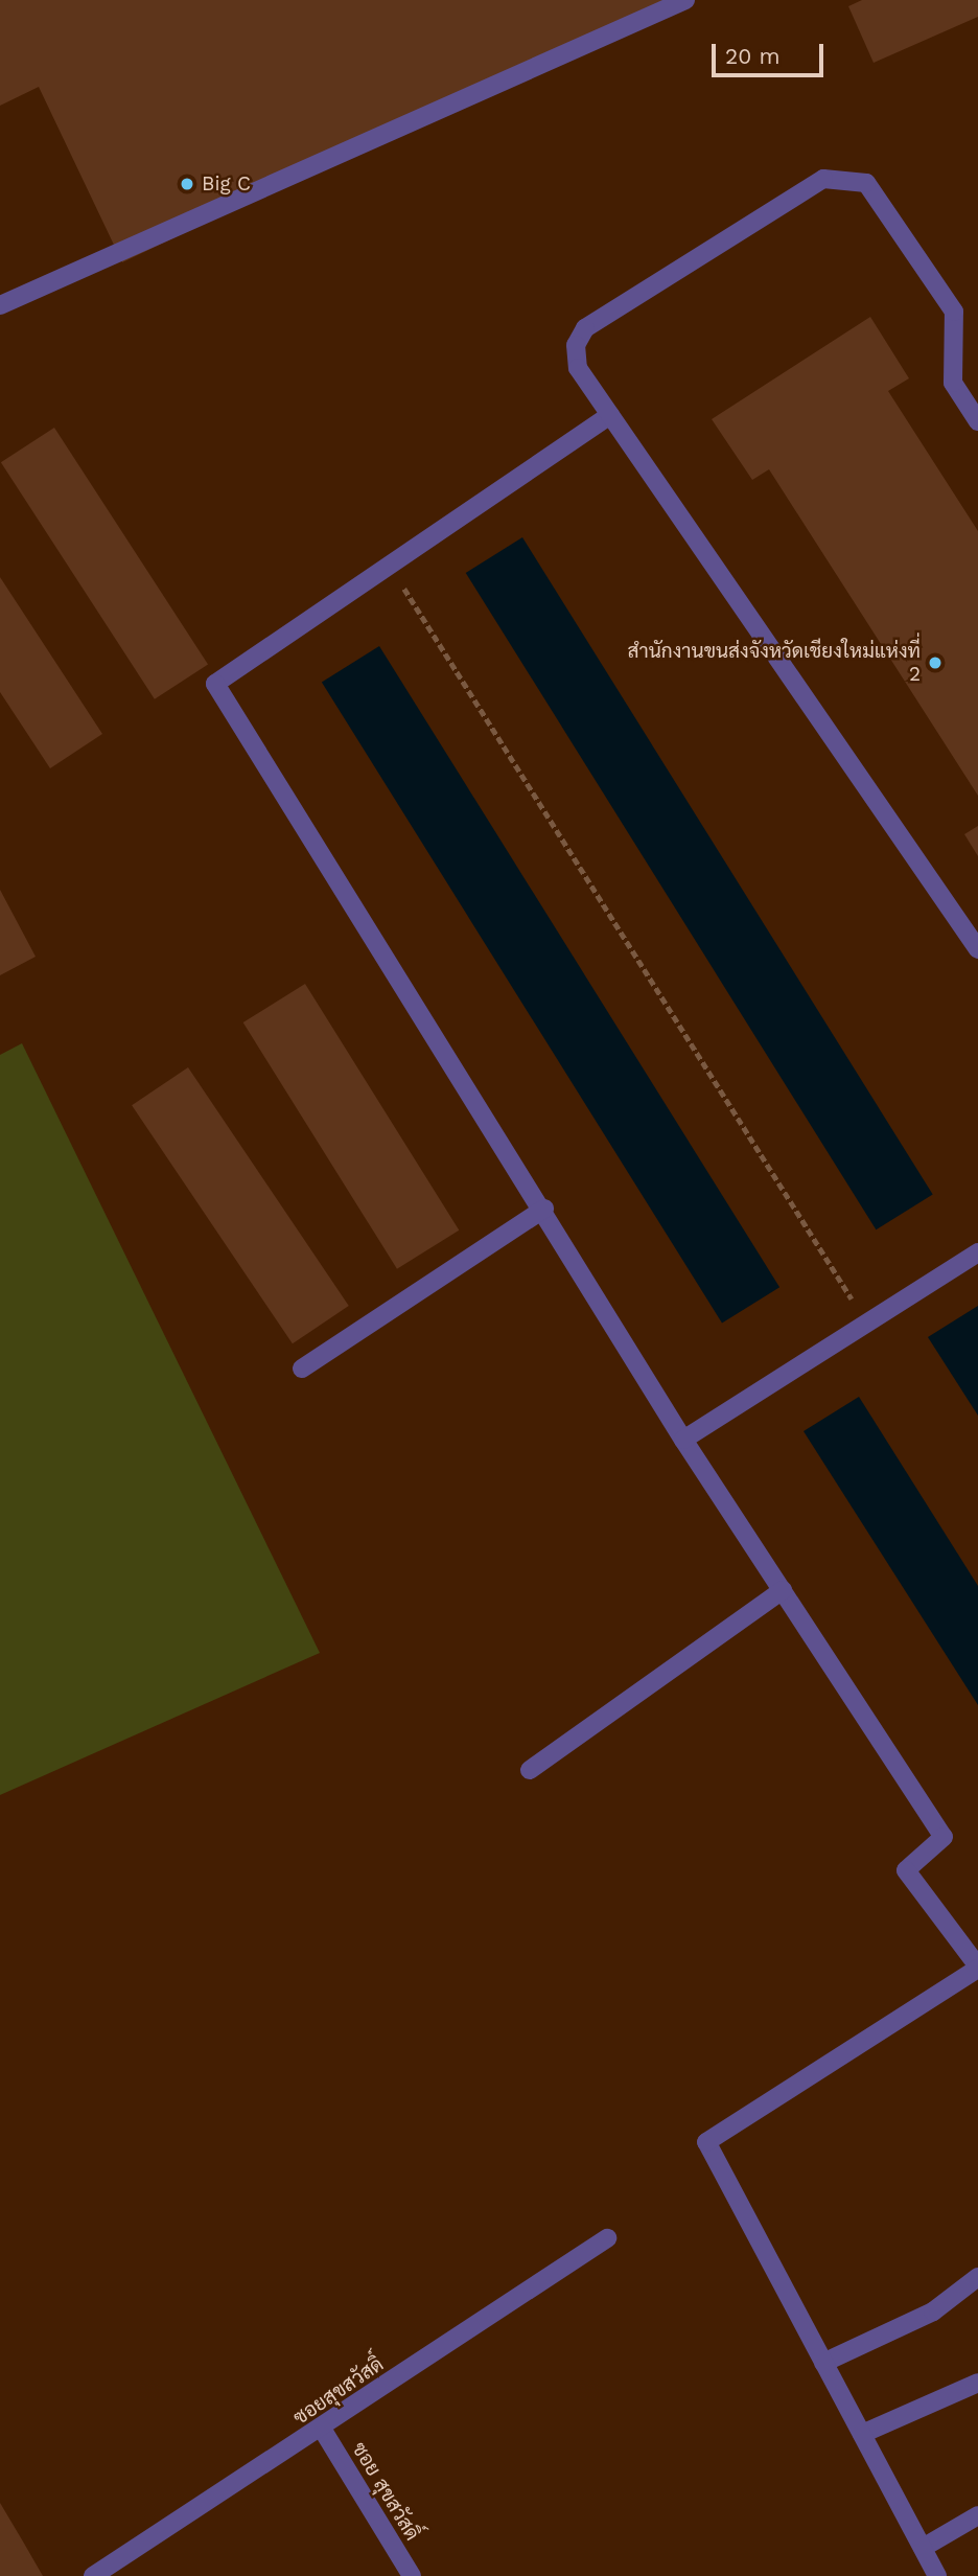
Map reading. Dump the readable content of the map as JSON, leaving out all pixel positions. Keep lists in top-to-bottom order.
{
  "streets": {
    "street": ["ซอยสุขสวัสดิ์", "ซอย สุขสวัสดิ์"]
  },
  "crossings": [
    ["ซอยสุขสวัสดิ์", "ซอย สุขสวัสดิ์"]
  ],
  "places": ["Big C", "สำนักงานขนส่งจังหวัดเชียงใหม่แห่งที่ 2"],
  "scale_bar": "20 m"
}
